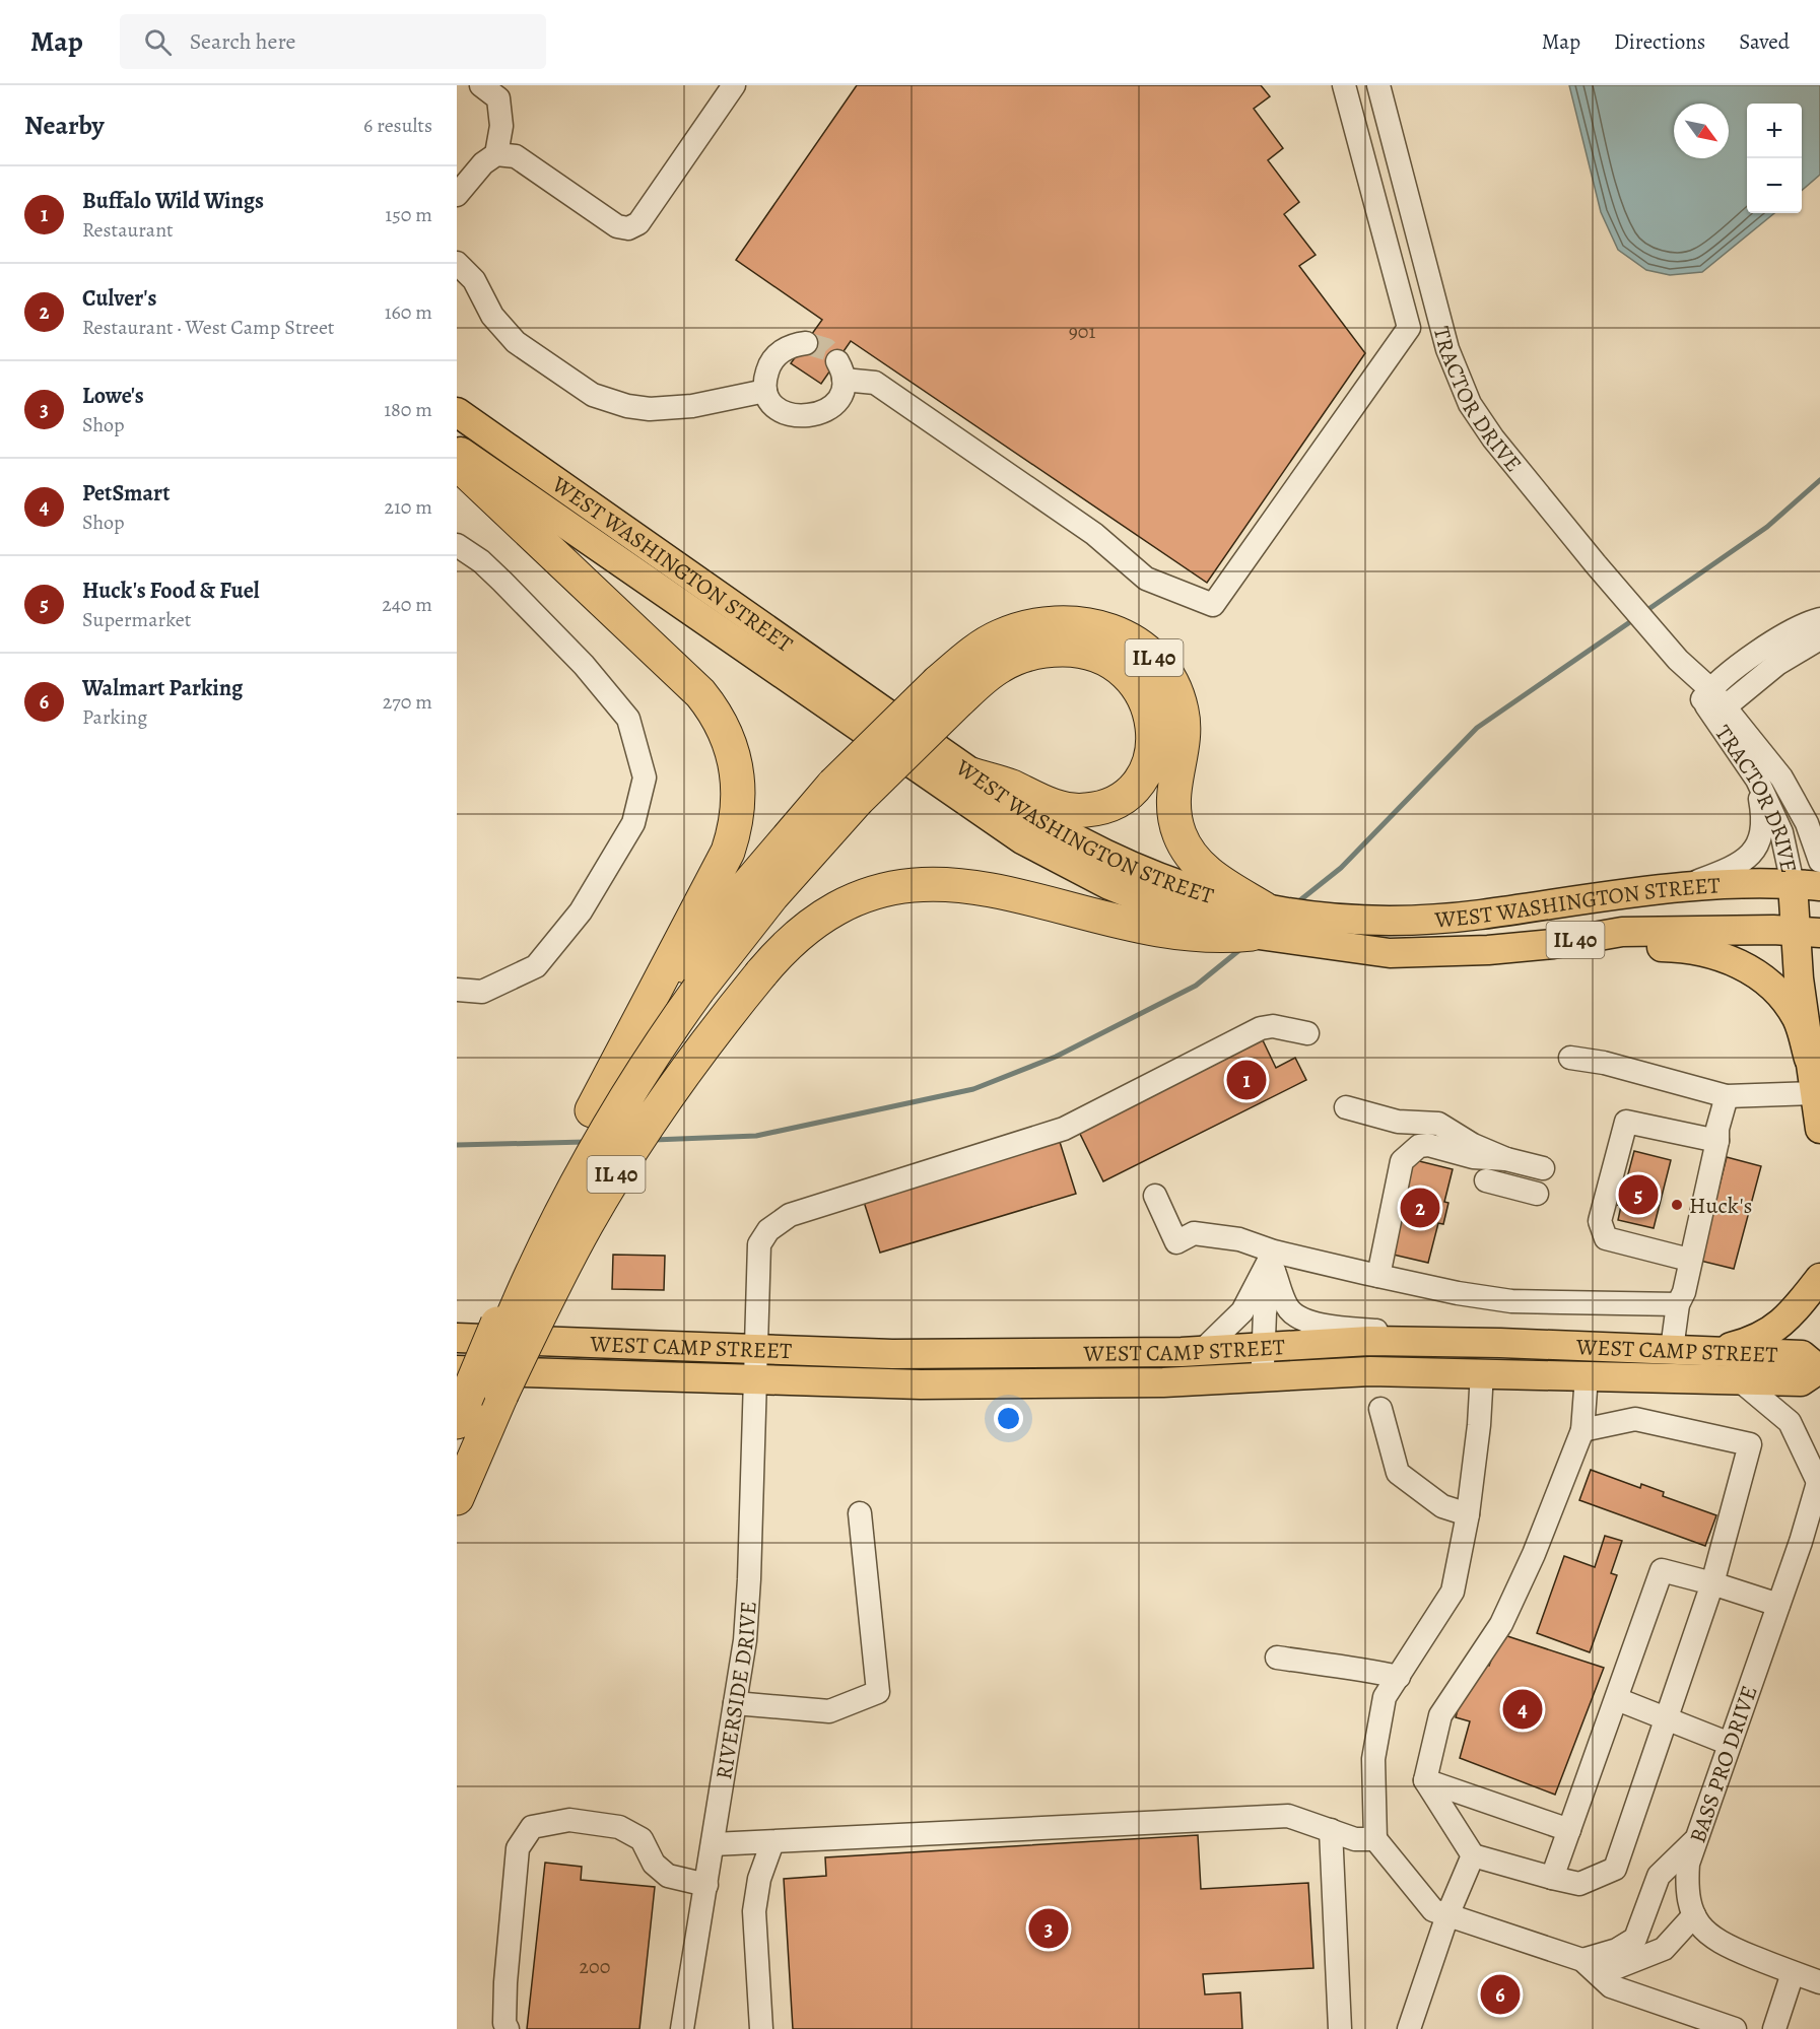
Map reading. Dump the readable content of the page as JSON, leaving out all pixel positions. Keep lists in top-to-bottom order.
{
  "streets": {
    "highway": ["IL 40"],
    "main road": ["TRACTOR DRIVE", "WEST WASHINGTON STREET", "WEST CAMP STREET"],
    "street": ["RIVERSIDE DRIVE", "BASS PRO DRIVE"]
  },
  "crossings": [
    ["TRACTOR DRIVE", "WEST WASHINGTON STREET"],
    ["WEST WASHINGTON STREET", "IL 40"],
    ["IL 40", "WEST CAMP STREET"],
    ["WEST CAMP STREET", "RIVERSIDE DRIVE"]
  ],
  "places": ["Huck's"],
  "house_numbers": ["901", "200"],
  "north": "bottom right",
  "page": {
    "header": "Map",
    "search": "Search here",
    "nav": ["Map", "Directions", "Saved"],
    "heading": ["Nearby", "6 results"],
    "map_buttons": ["+", "−"],
    "list": [
      {
        "mark": "1",
        "name": "Buffalo Wild Wings",
        "note": "Restaurant",
        "value": "150 m"
      },
      {
        "mark": "2",
        "name": "Culver's",
        "note": "Restaurant · West Camp Street",
        "value": "160 m"
      },
      {
        "mark": "3",
        "name": "Lowe's",
        "note": "Shop",
        "value": "180 m"
      },
      {
        "mark": "4",
        "name": "PetSmart",
        "note": "Shop",
        "value": "210 m"
      },
      {
        "mark": "5",
        "name": "Huck's Food & Fuel",
        "note": "Supermarket",
        "value": "240 m"
      },
      {
        "mark": "6",
        "name": "Walmart Parking",
        "note": "Parking",
        "value": "270 m"
      }
    ],
    "pins": [
      "1",
      "5",
      "2",
      "4",
      "3",
      "6"
    ]
  }
}
